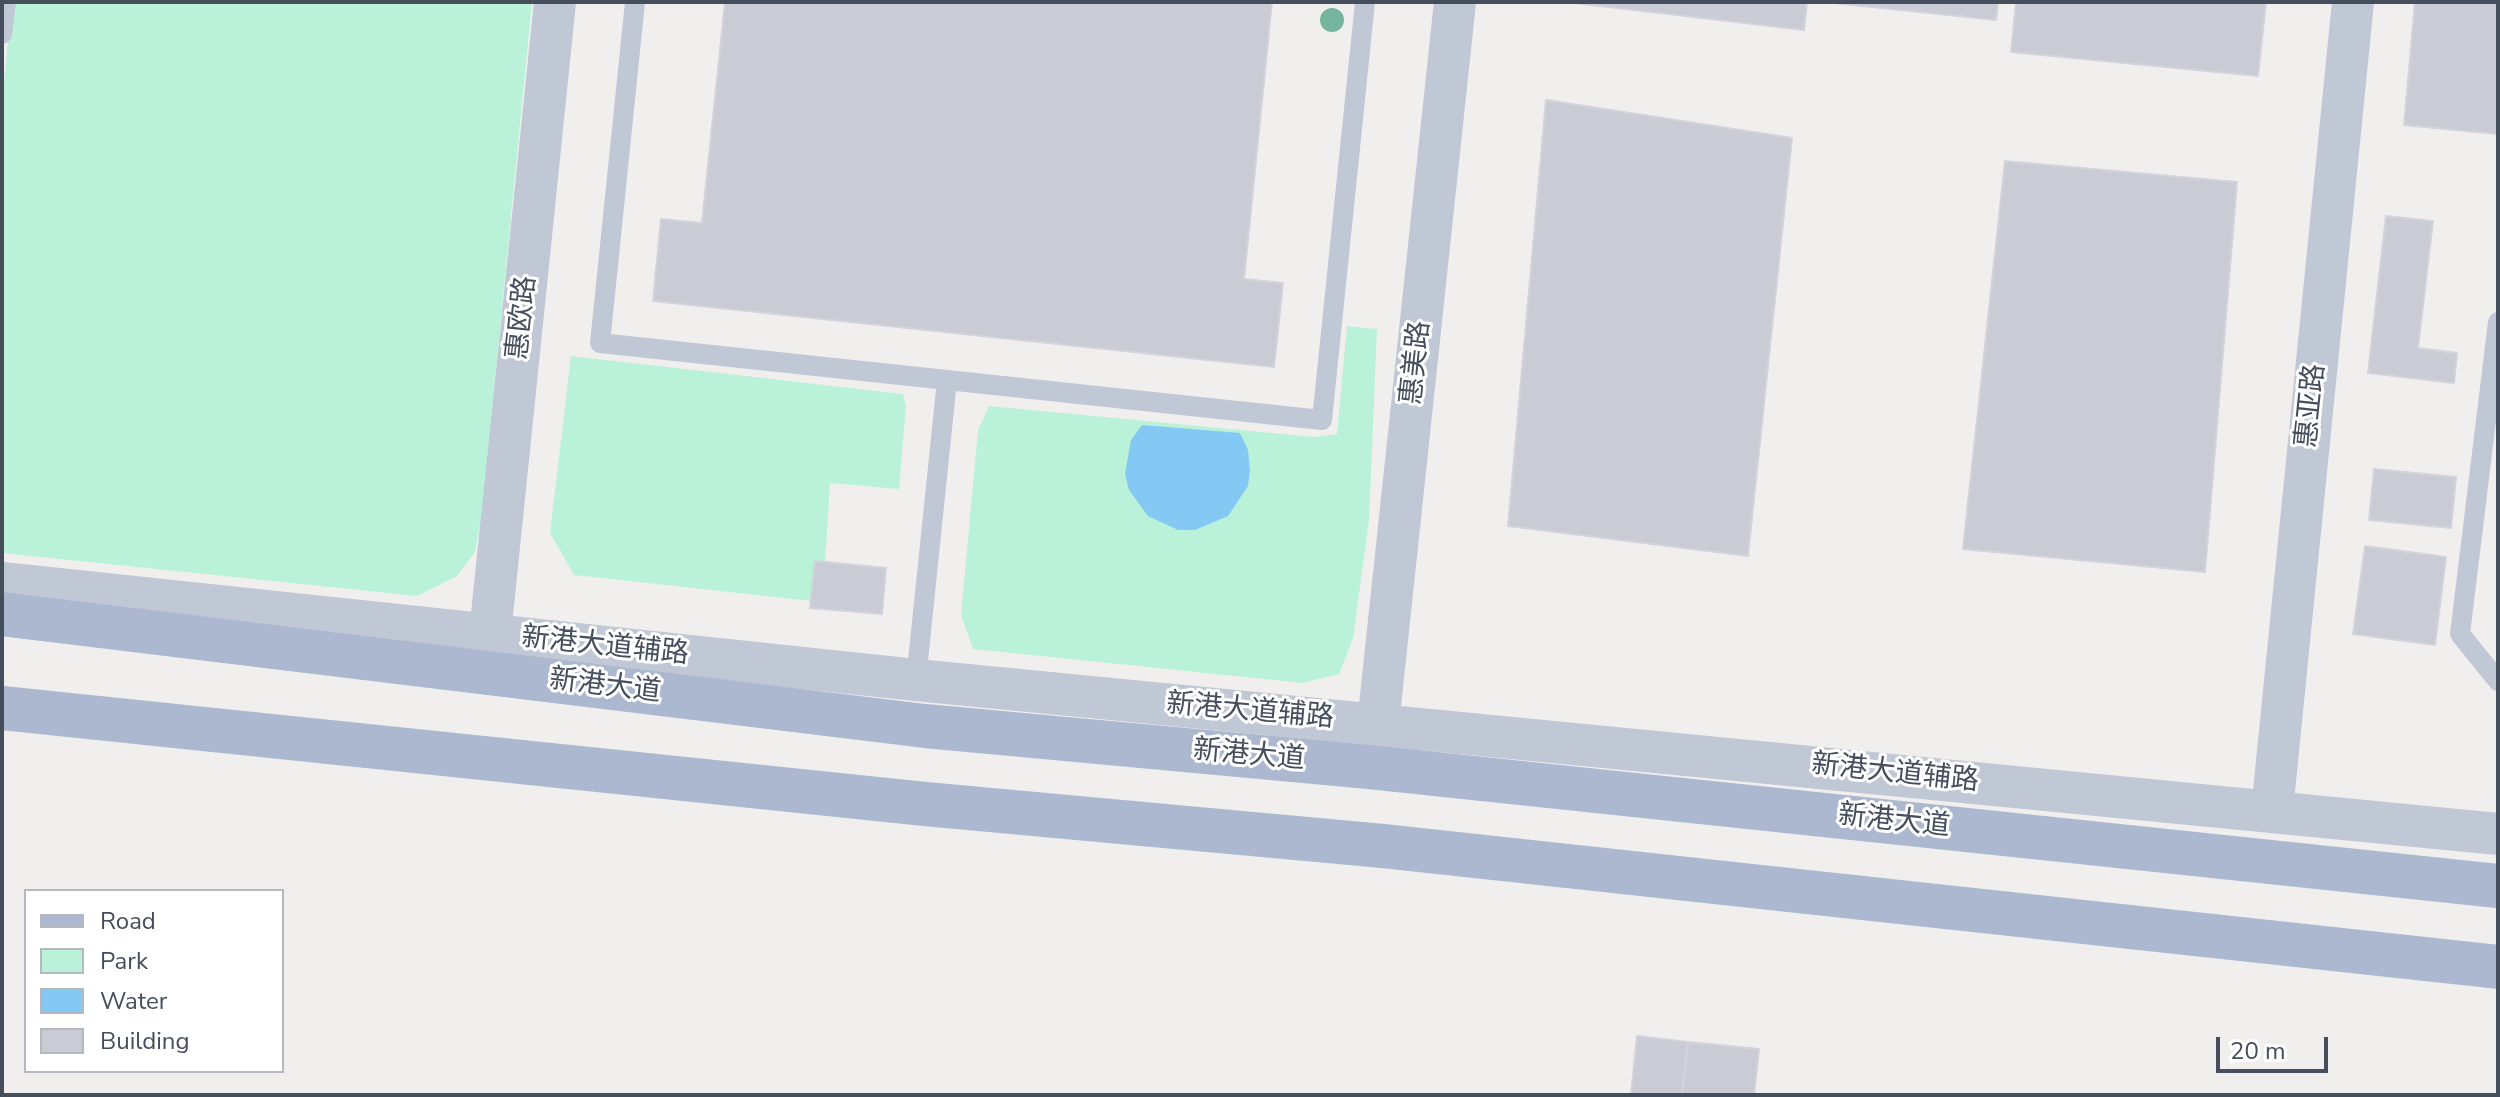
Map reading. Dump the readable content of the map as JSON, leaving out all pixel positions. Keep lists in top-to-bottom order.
{
  "streets": {
    "main road": ["新港大道"],
    "street": [
      "惠欧路",
      "惠美路",
      "惠亚路",
      "新港大道辅路"
    ]
  },
  "crossings": [
    ["惠欧路", "新港大道辅路"],
    ["惠美路", "新港大道辅路"],
    ["惠亚路", "新港大道辅路"]
  ],
  "legend": [
    "Road",
    "Park",
    "Water",
    "Building"
  ],
  "scale_bar": "20 m"
}
